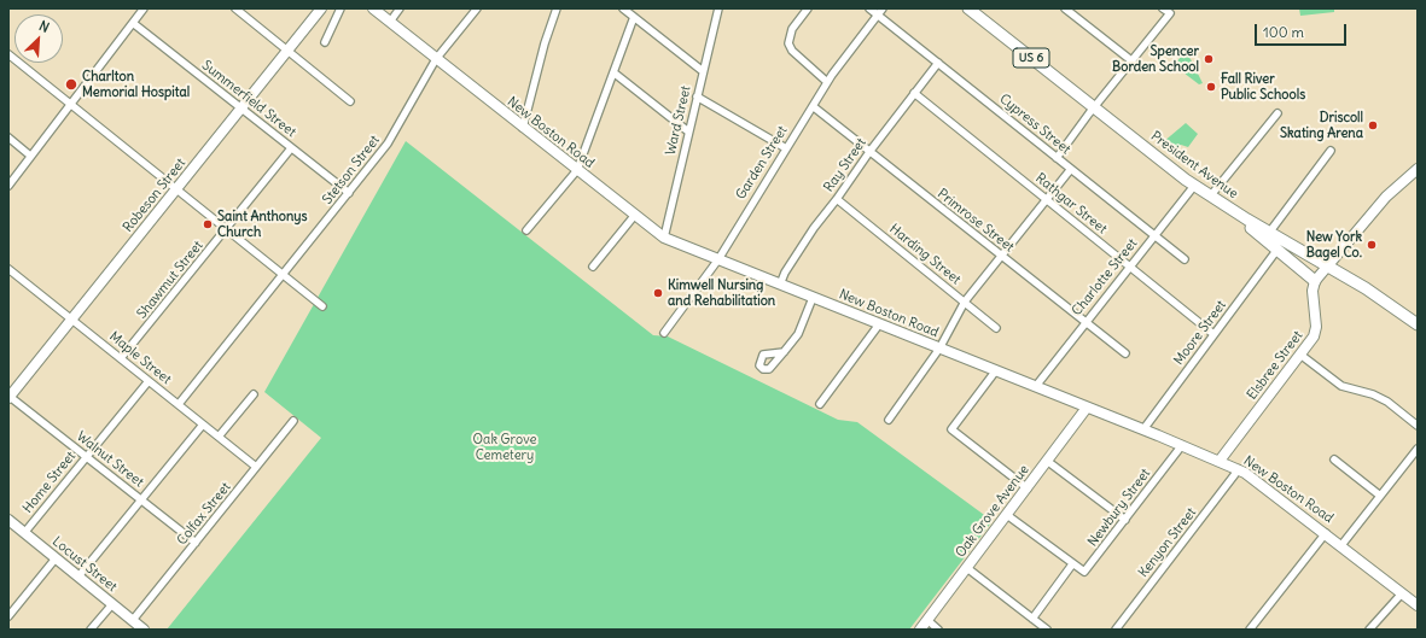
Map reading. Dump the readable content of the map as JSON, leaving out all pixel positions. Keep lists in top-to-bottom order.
{
  "streets": {
    "main road": ["US 6", "President Avenue"],
    "street": [
      "Summerfield Street",
      "Ward Street",
      "Cypress Street",
      "New Boston Road",
      "Garden Street",
      "Ray Street",
      "Stetson Street",
      "Robeson Street",
      "Rathgar Street",
      "Primrose Street",
      "Harding Street",
      "Charlotte Street",
      "Shawmut Street",
      "Moore Street",
      "Maple Street",
      "Elsbree Street",
      "Walnut Street",
      "Home Street",
      "Newbury Street",
      "Oak Grove Avenue",
      "Colfax Street",
      "Kenyon Street",
      "Locust Street"
    ]
  },
  "crossings": [
    ["Summerfield Street", "Stetson Street"],
    ["Summerfield Street", "Robeson Street"],
    ["Summerfield Street", "Shawmut Street"],
    ["Ward Street", "New Boston Road"],
    ["Cypress Street", "Garden Street"],
    ["Cypress Street", "Ray Street"],
    ["Cypress Street", "Charlotte Street"],
    ["New Boston Road", "Garden Street"],
    ["New Boston Road", "Ray Street"],
    ["New Boston Road", "Stetson Street"],
    ["New Boston Road", "Charlotte Street"],
    ["New Boston Road", "Moore Street"],
    ["New Boston Road", "Elsbree Street"],
    ["New Boston Road", "Newbury Street"],
    ["New Boston Road", "Oak Grove Avenue"],
    ["New Boston Road", "Kenyon Street"],
    ["Garden Street", "Primrose Street"],
    ["Ray Street", "Rathgar Street"],
    ["Ray Street", "Primrose Street"],
    ["Ray Street", "Harding Street"],
    ["President Avenue", "Charlotte Street"],
    ["Stetson Street", "Maple Street"],
    ["Robeson Street", "Maple Street"],
    ["Robeson Street", "Walnut Street"],
    ["Rathgar Street", "Charlotte Street"],
    ["Rathgar Street", "Moore Street"],
    ["Primrose Street", "Charlotte Street"],
    ["Shawmut Street", "Maple Street"],
    ["Maple Street", "Home Street"],
    ["Maple Street", "Colfax Street"],
    ["Walnut Street", "Home Street"],
    ["Walnut Street", "Colfax Street"],
    ["Home Street", "Locust Street"],
    ["Colfax Street", "Locust Street"]
  ],
  "parks": ["Oak Grove Cemetery"],
  "places": [
    "Spencer Borden School",
    "Charlton Memorial Hospital",
    "Fall River Public Schools",
    "Driscoll Skating Arena",
    "Saint Anthonys Church",
    "New York Bagel Co.",
    "Kimwell Nursing and Rehabilitation"
  ],
  "scale_bar": "100 m",
  "north": "top right"
}
